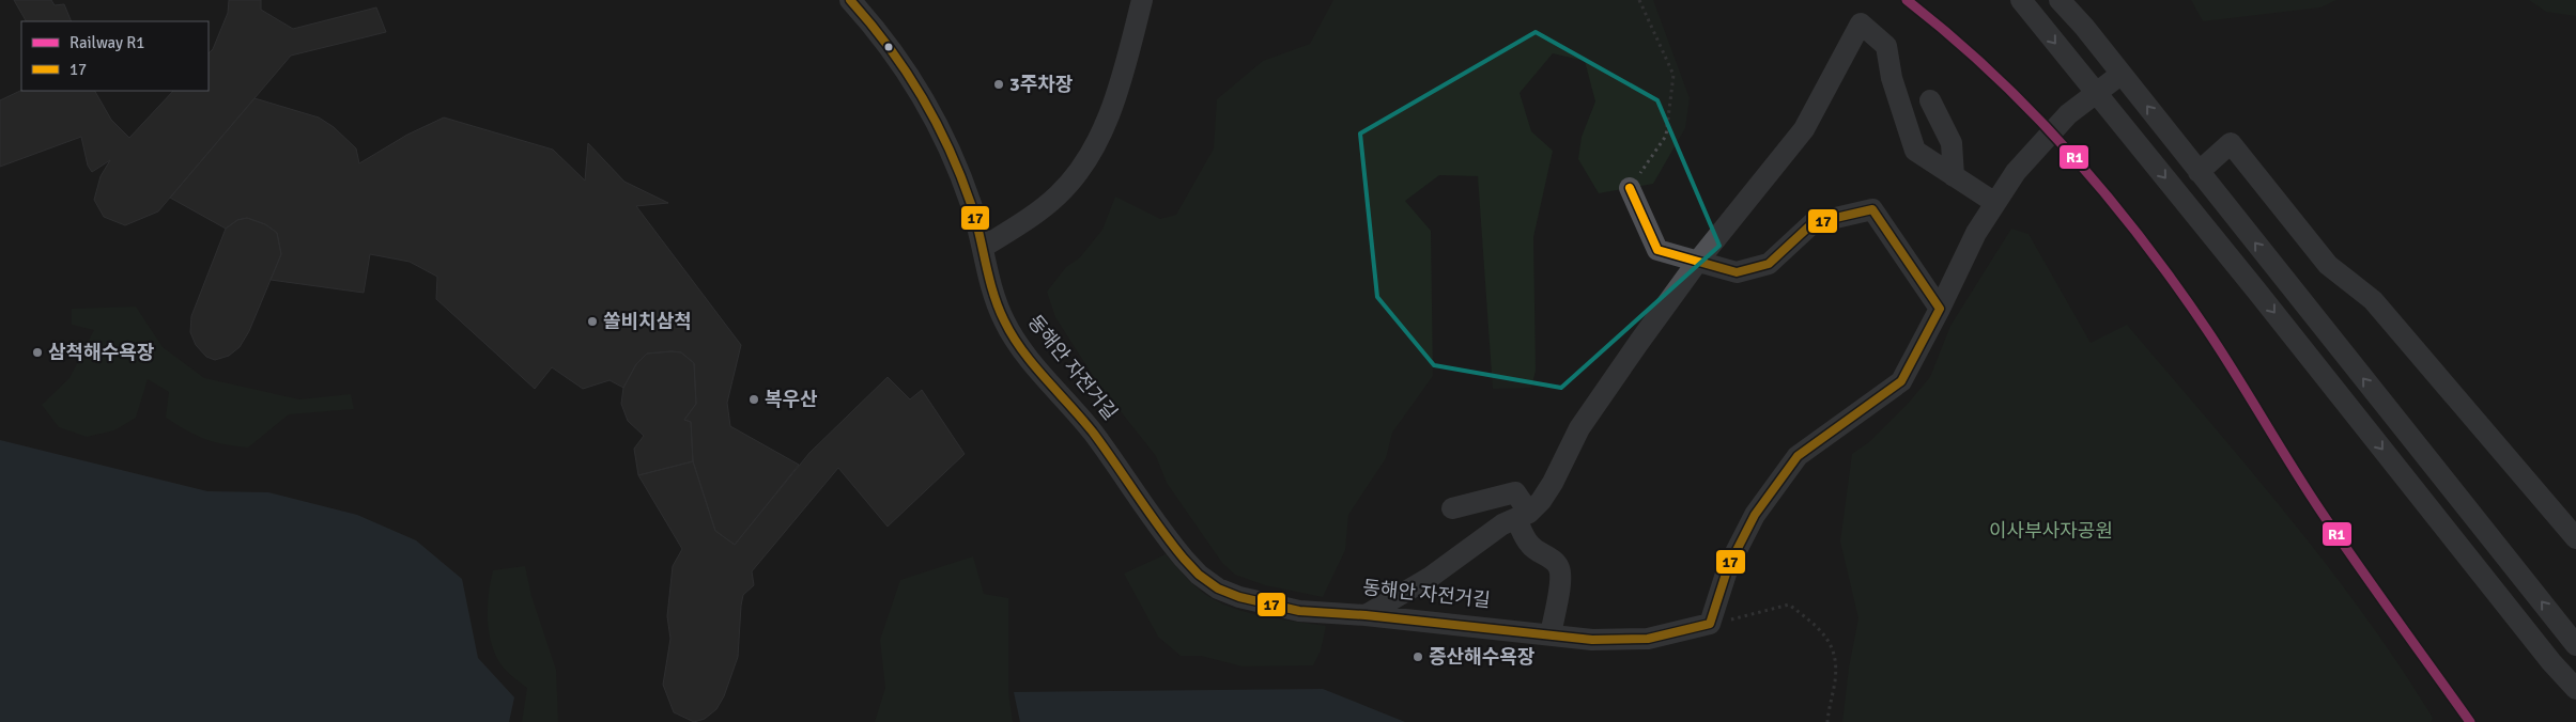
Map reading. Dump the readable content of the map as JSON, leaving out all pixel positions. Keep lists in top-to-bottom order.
{
  "parks": ["이사부사자공원"],
  "places": [
    "3주차장",
    "쏠비치삼척",
    "삼척해수욕장",
    "복우산",
    "증산해수욕장"
  ],
  "lines": ["rail line R1", "transit line 17"],
  "legend": ["Railway R1", "17"]
}
